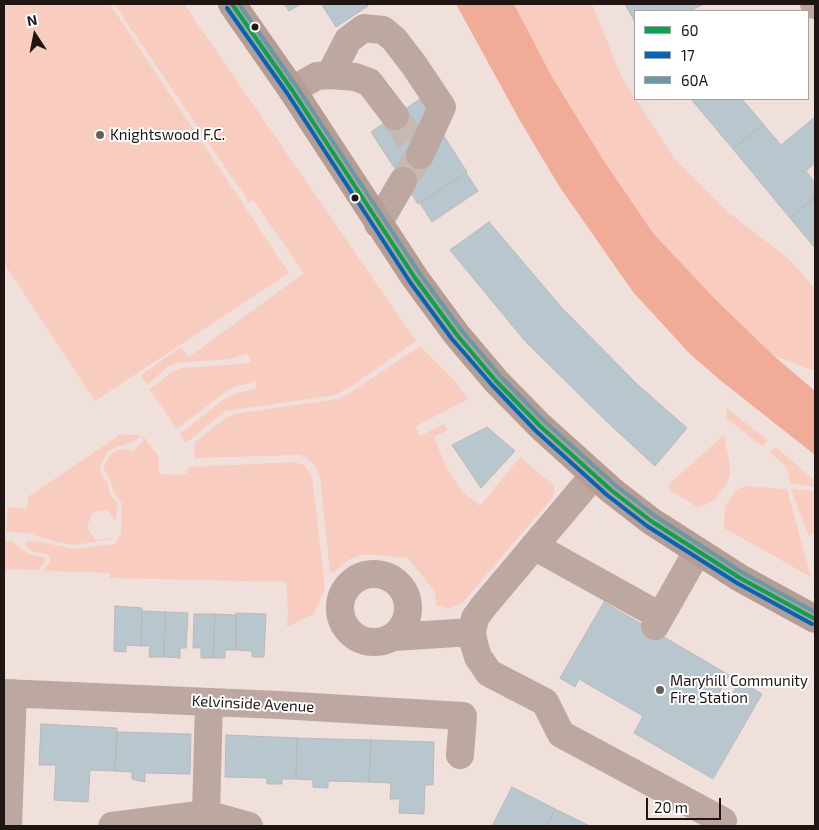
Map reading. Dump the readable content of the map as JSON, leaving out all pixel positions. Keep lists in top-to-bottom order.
{
  "streets": {
    "street": ["Kelvinside Avenue"]
  },
  "places": ["Knightswood F.C.", "Maryhill Community Fire Station"],
  "lines": ["transit line 60", "transit line 60A", "transit line 17"],
  "legend": ["60", "17", "60A"],
  "scale_bar": "20 m",
  "north": "top"
}
